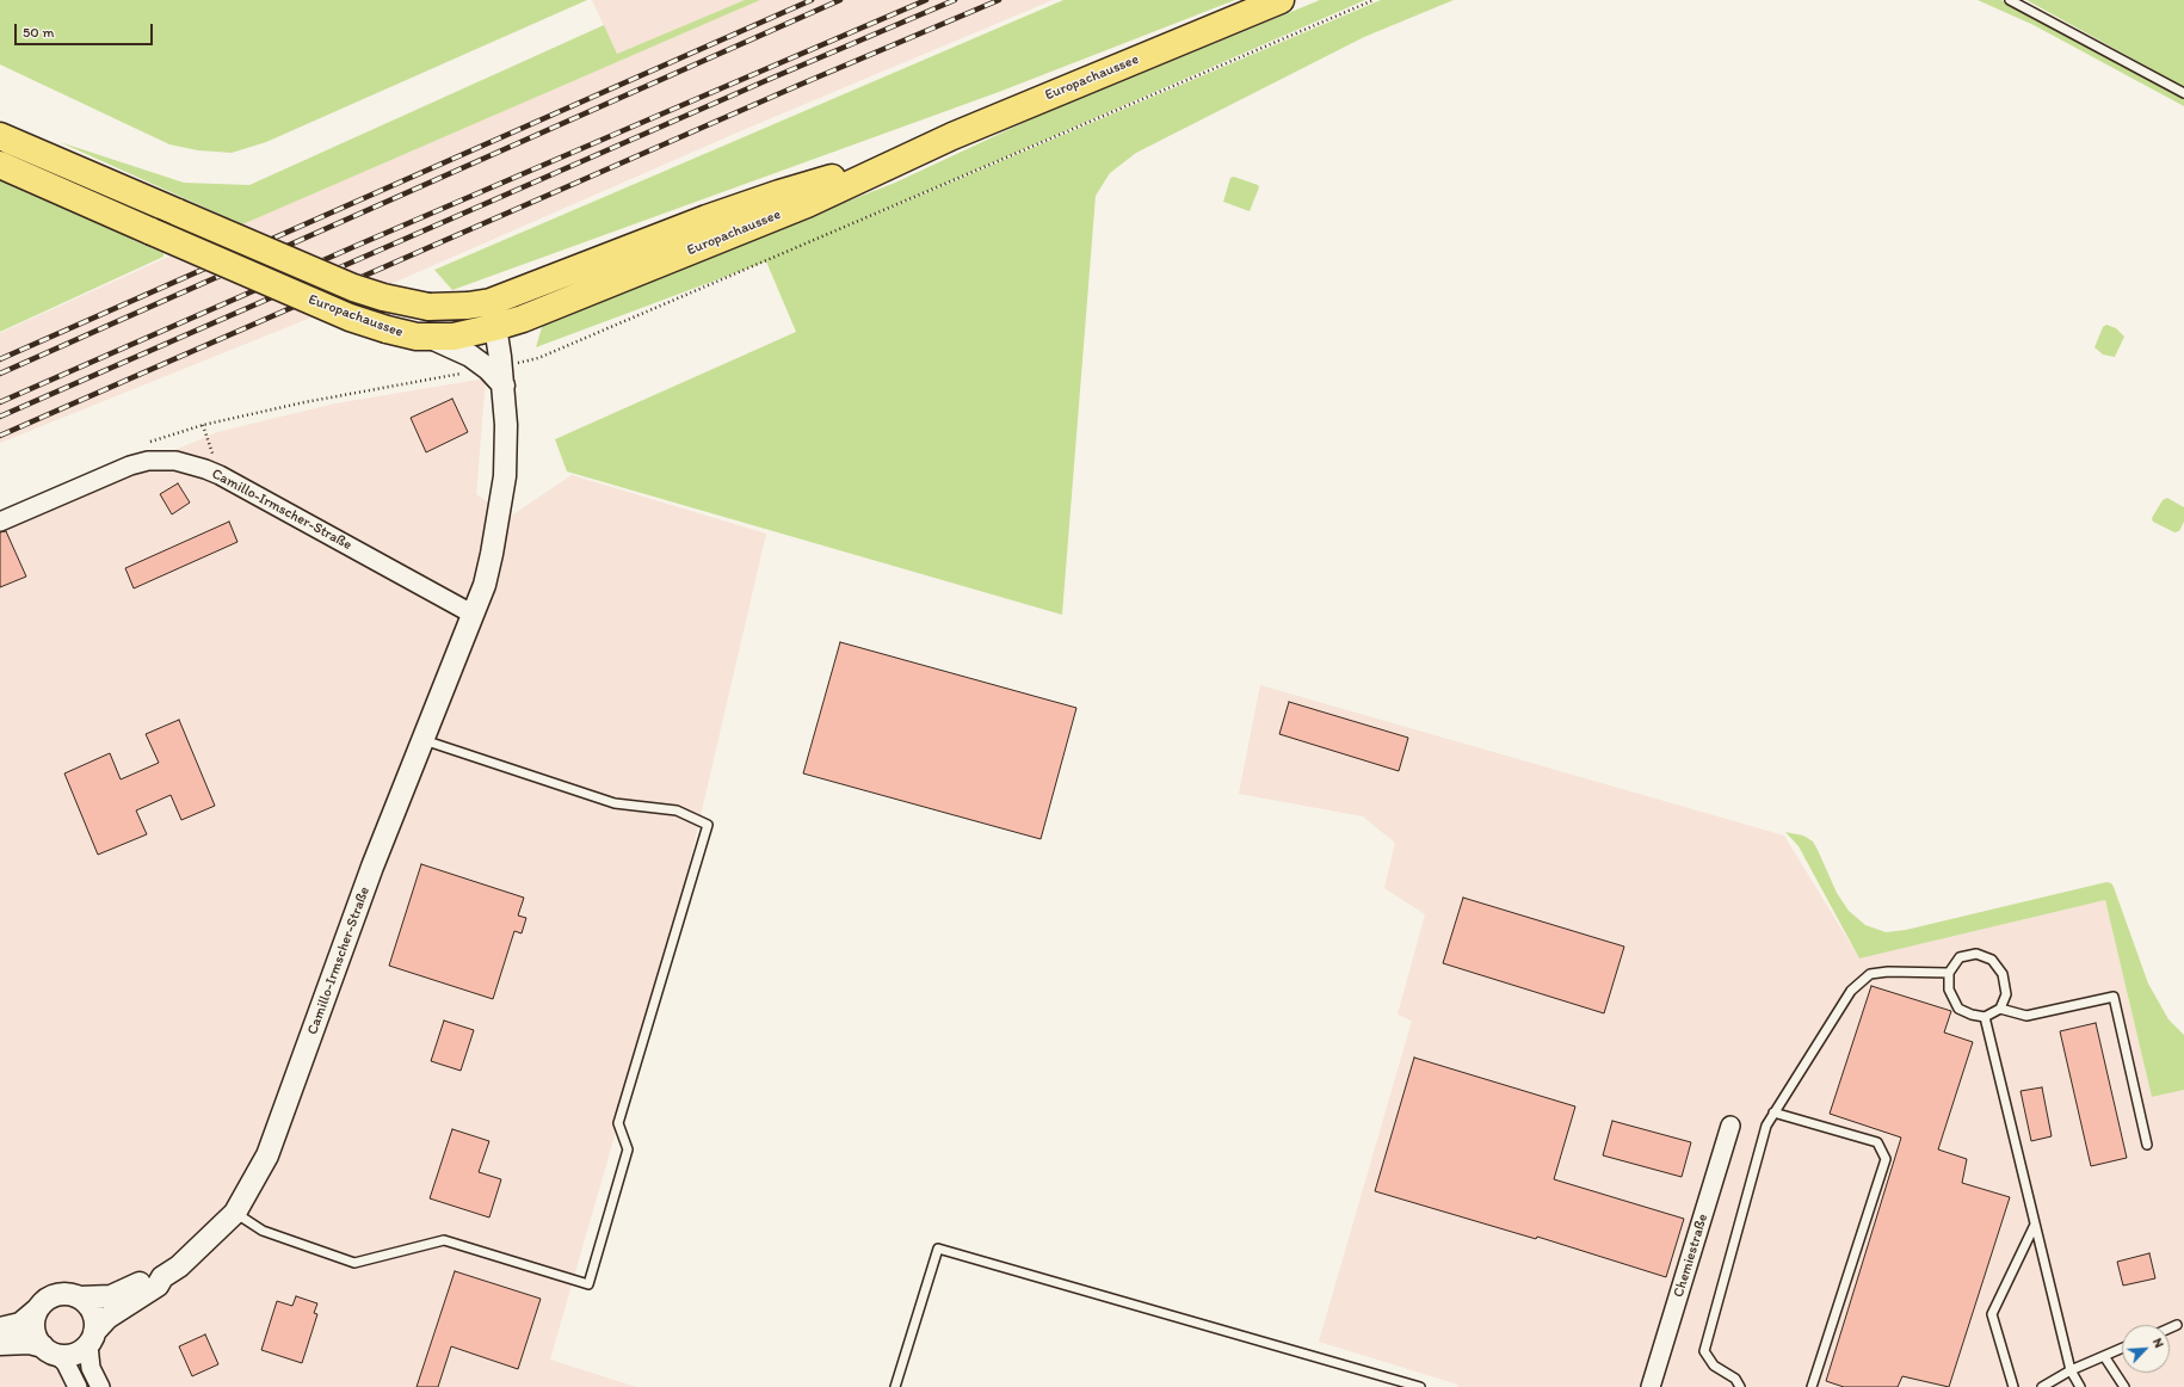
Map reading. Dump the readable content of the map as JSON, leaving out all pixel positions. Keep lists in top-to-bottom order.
{
  "streets": {
    "main road": ["Europachaussee"],
    "street": ["Camillo-Irmscher-Straße", "Chemiestraße"]
  },
  "crossings": [
    ["Europachaussee", "Camillo-Irmscher-Straße"]
  ],
  "scale_bar": "50 m",
  "north": "top right"
}
